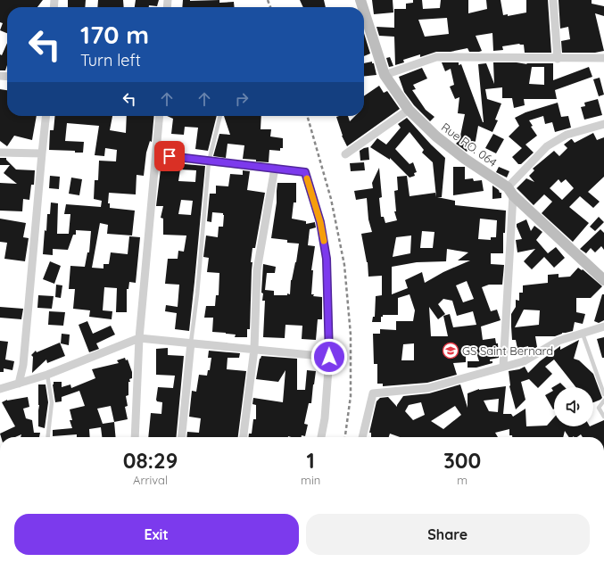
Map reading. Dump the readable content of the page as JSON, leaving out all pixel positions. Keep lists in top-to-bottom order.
{
  "streets": {
    "street": ["Rue RO. 064"]
  },
  "places": {
    "school or university": ["GS Saint Bernard"]
  },
  "page": {
    "turn": ["170 m", "Turn left"],
    "eta": [
      "08:29",
      "Arrival",
      "1",
      "min",
      "300",
      "m"
    ],
    "buttons": ["Exit", "Share"]
  }
}
